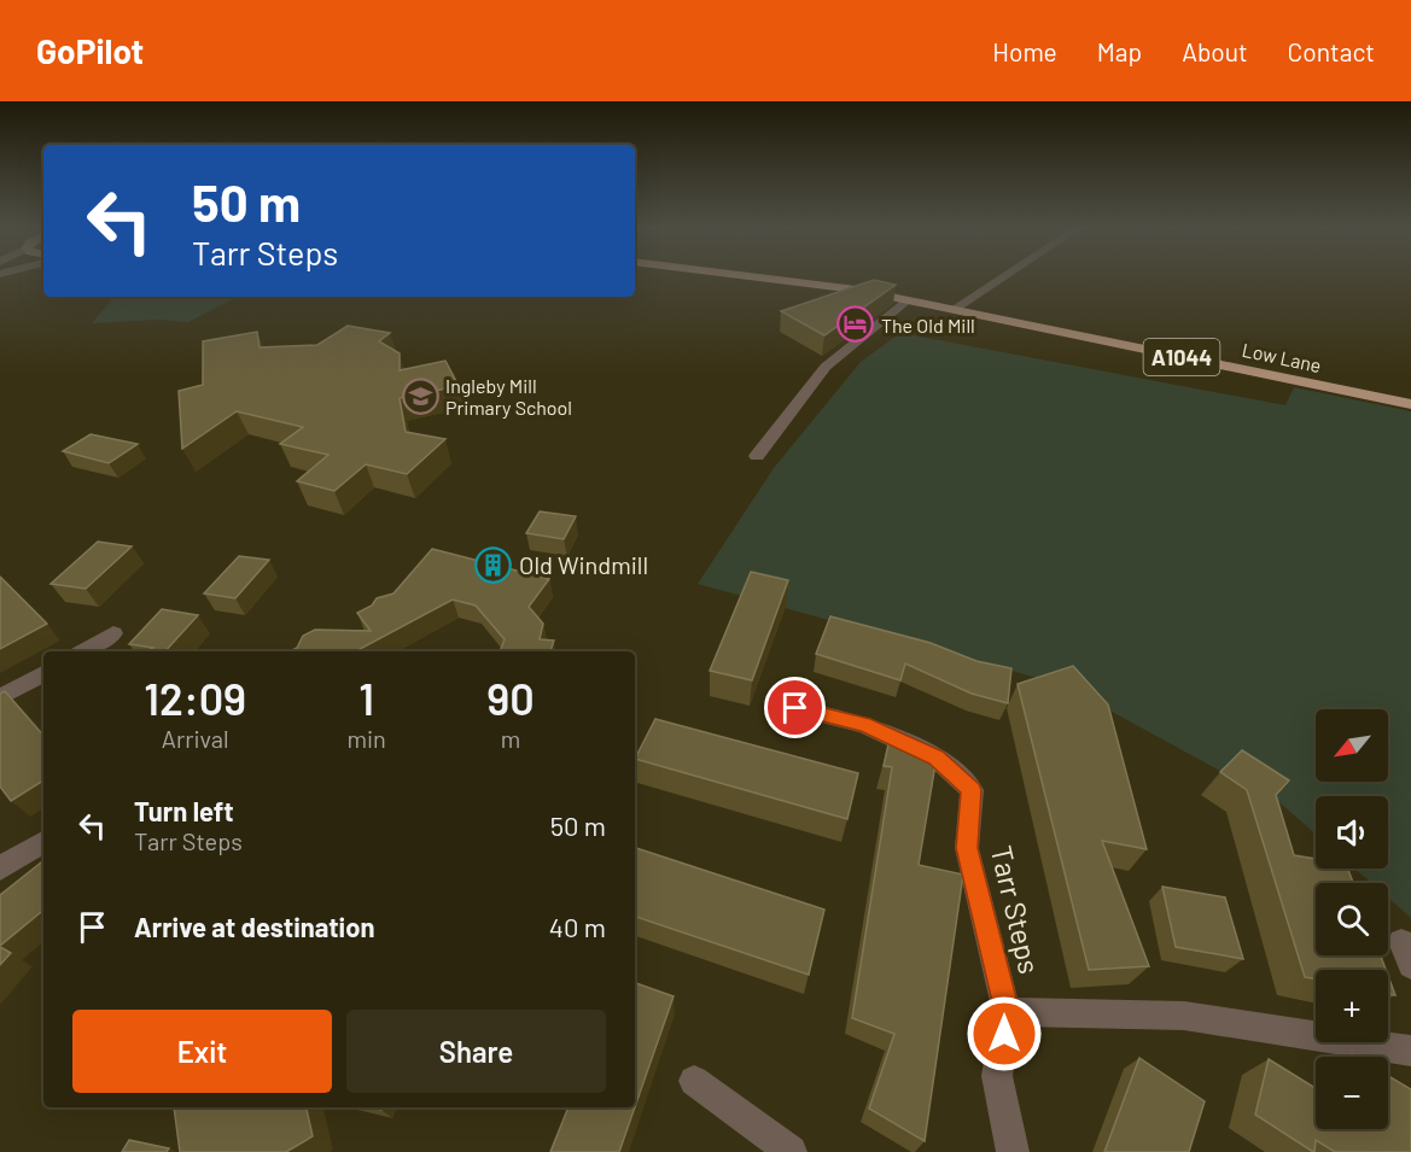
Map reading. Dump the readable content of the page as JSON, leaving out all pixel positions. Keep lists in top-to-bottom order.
{
  "streets": {
    "main road": ["A1044", "Low Lane"],
    "street": ["Tarr Steps"]
  },
  "places": {
    "hotel": ["The Old Mill"],
    "school or university": ["Ingleby Mill Primary School"],
    "building": ["Old Windmill"]
  },
  "north": "bottom left",
  "page": {
    "header": "GoPilot",
    "nav": [
      "Home",
      "Map",
      "About",
      "Contact"
    ],
    "turn": ["50 m", "Tarr Steps"],
    "eta": [
      "12:09",
      "Arrival",
      "1",
      "min",
      "90",
      "m"
    ],
    "map_buttons": ["+", "−"],
    "list": [
      {
        "name": "Turn left",
        "note": "Tarr Steps",
        "value": "50 m"
      },
      {
        "name": "Arrive at destination",
        "value": "40 m"
      }
    ],
    "buttons": ["Exit", "Share"]
  }
}
